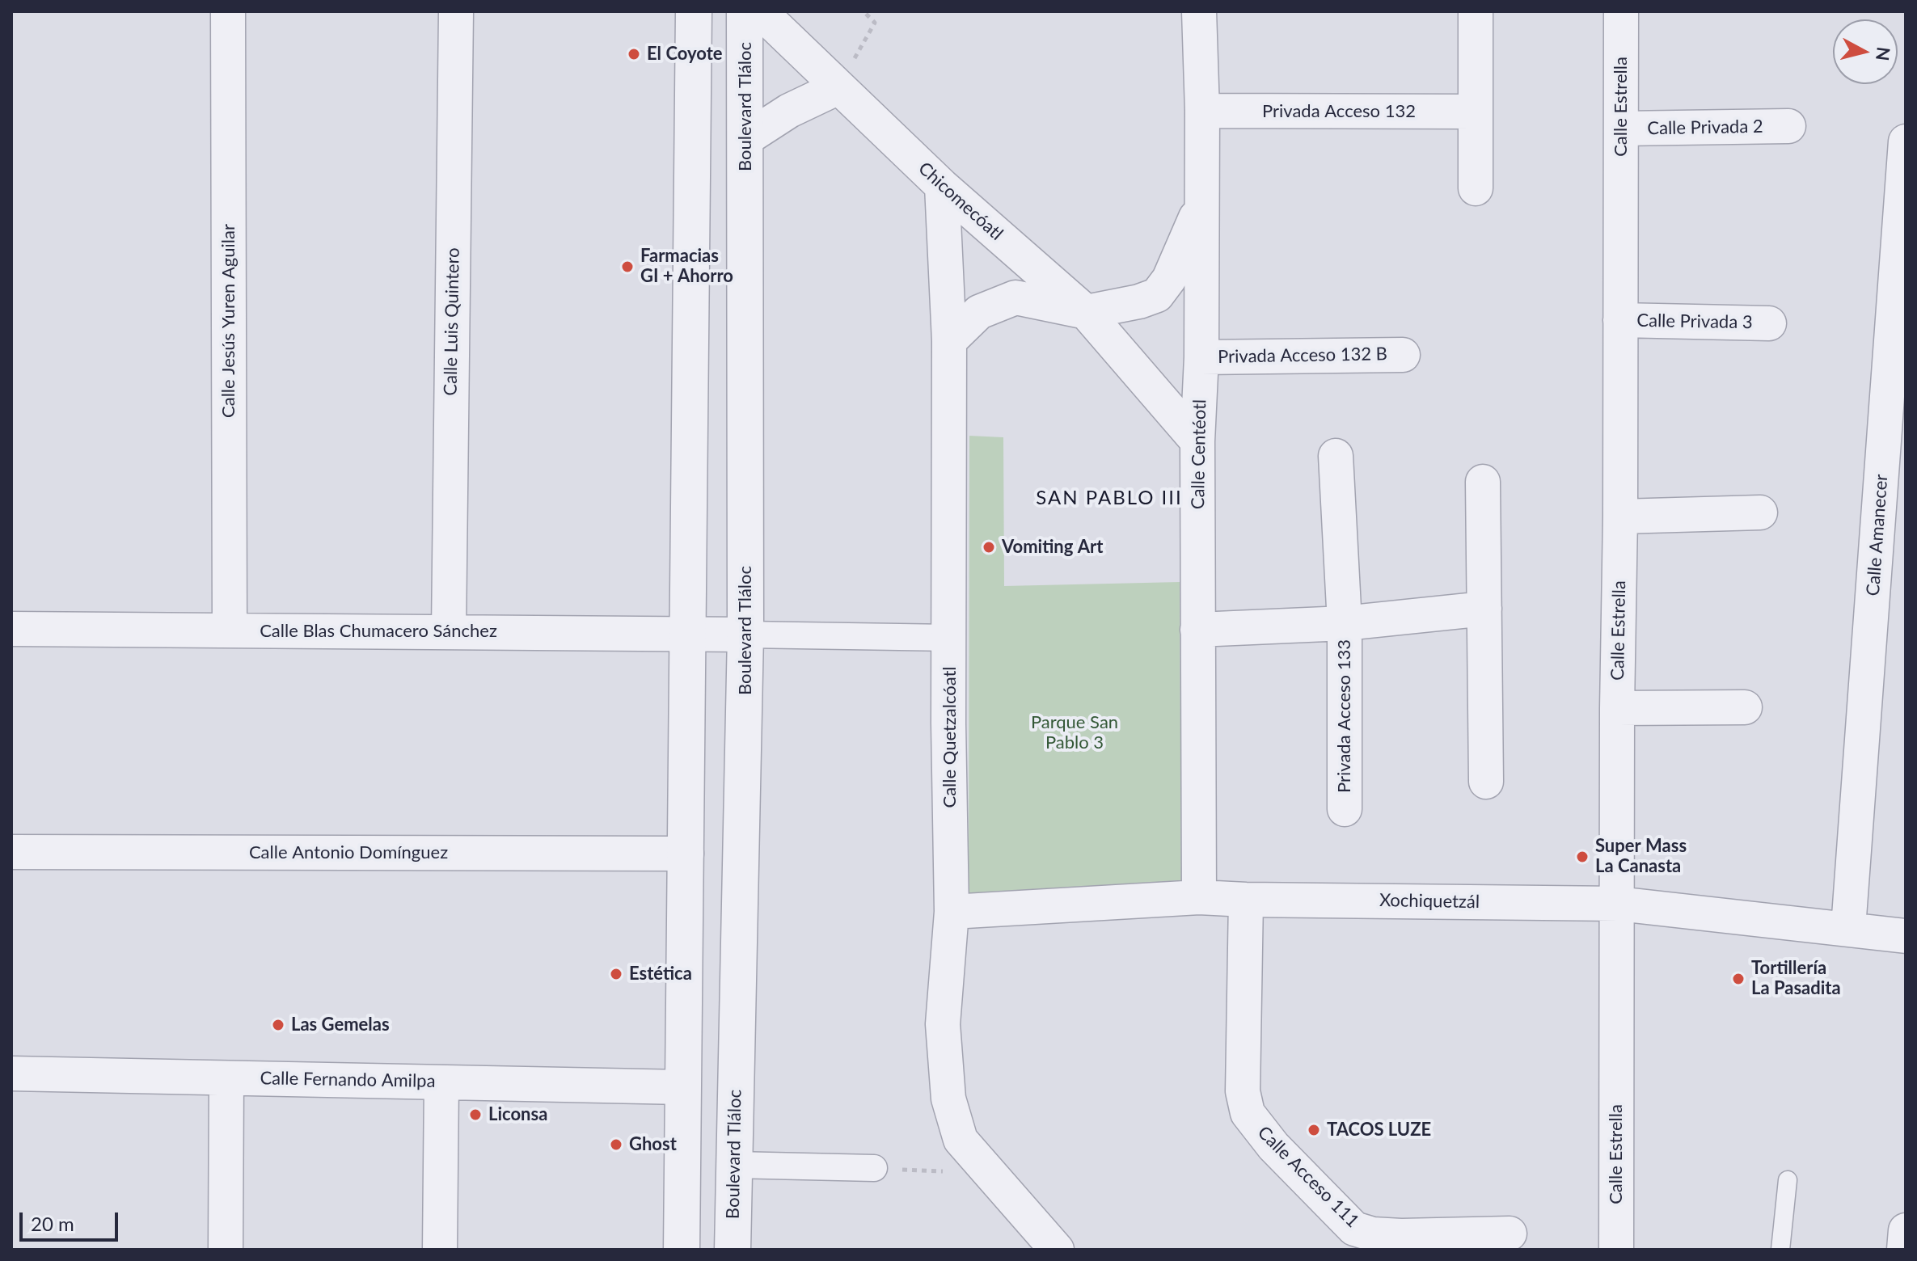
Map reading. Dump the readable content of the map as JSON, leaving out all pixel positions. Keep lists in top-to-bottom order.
{
  "streets": {
    "street": [
      "Boulevard Tláloc",
      "Calle Estrella",
      "Privada Acceso 132",
      "Calle Privada 2",
      "Chicomecóatl",
      "Calle Jesús Yuren Aguilar",
      "Calle Luis Quintero",
      "Calle Privada 3",
      "Privada Acceso 132 B",
      "Calle Centéotl",
      "Calle Amanecer",
      "Calle Blas Chumacero Sánchez",
      "Privada Acceso 133",
      "Calle Quetzalcóatl",
      "Calle Antonio Domínguez",
      "Xochiquetzál",
      "Calle Fernando Amilpa",
      "Calle Acceso 111"
    ]
  },
  "crossings": [
    ["Boulevard Tláloc", "Calle Blas Chumacero Sánchez"],
    ["Calle Estrella", "Calle Privada 2"],
    ["Calle Estrella", "Calle Privada 3"],
    ["Calle Estrella", "Xochiquetzál"],
    ["Privada Acceso 132", "Calle Centéotl"],
    ["Chicomecóatl", "Calle Centéotl"],
    ["Chicomecóatl", "Calle Quetzalcóatl"],
    ["Calle Jesús Yuren Aguilar", "Calle Blas Chumacero Sánchez"],
    ["Calle Luis Quintero", "Calle Blas Chumacero Sánchez"],
    ["Privada Acceso 132 B", "Calle Centéotl"],
    ["Calle Centéotl", "Privada Acceso 133"],
    ["Calle Centéotl", "Xochiquetzál"],
    ["Calle Amanecer", "Xochiquetzál"],
    ["Calle Quetzalcóatl", "Xochiquetzál"],
    ["Xochiquetzál", "Calle Acceso 111"]
  ],
  "districts": ["SAN PABLO III"],
  "parks": ["Parque San Pablo 3"],
  "places": [
    "El Coyote",
    "Farmacias GI + Ahorro",
    "Vomiting Art",
    "Super Mass La Canasta",
    "Estética",
    "Tortillería La Pasadita",
    "Las Gemelas",
    "Liconsa",
    "TACOS LUZE",
    "Ghost"
  ],
  "scale_bar": "20 m",
  "north": "right"
}
